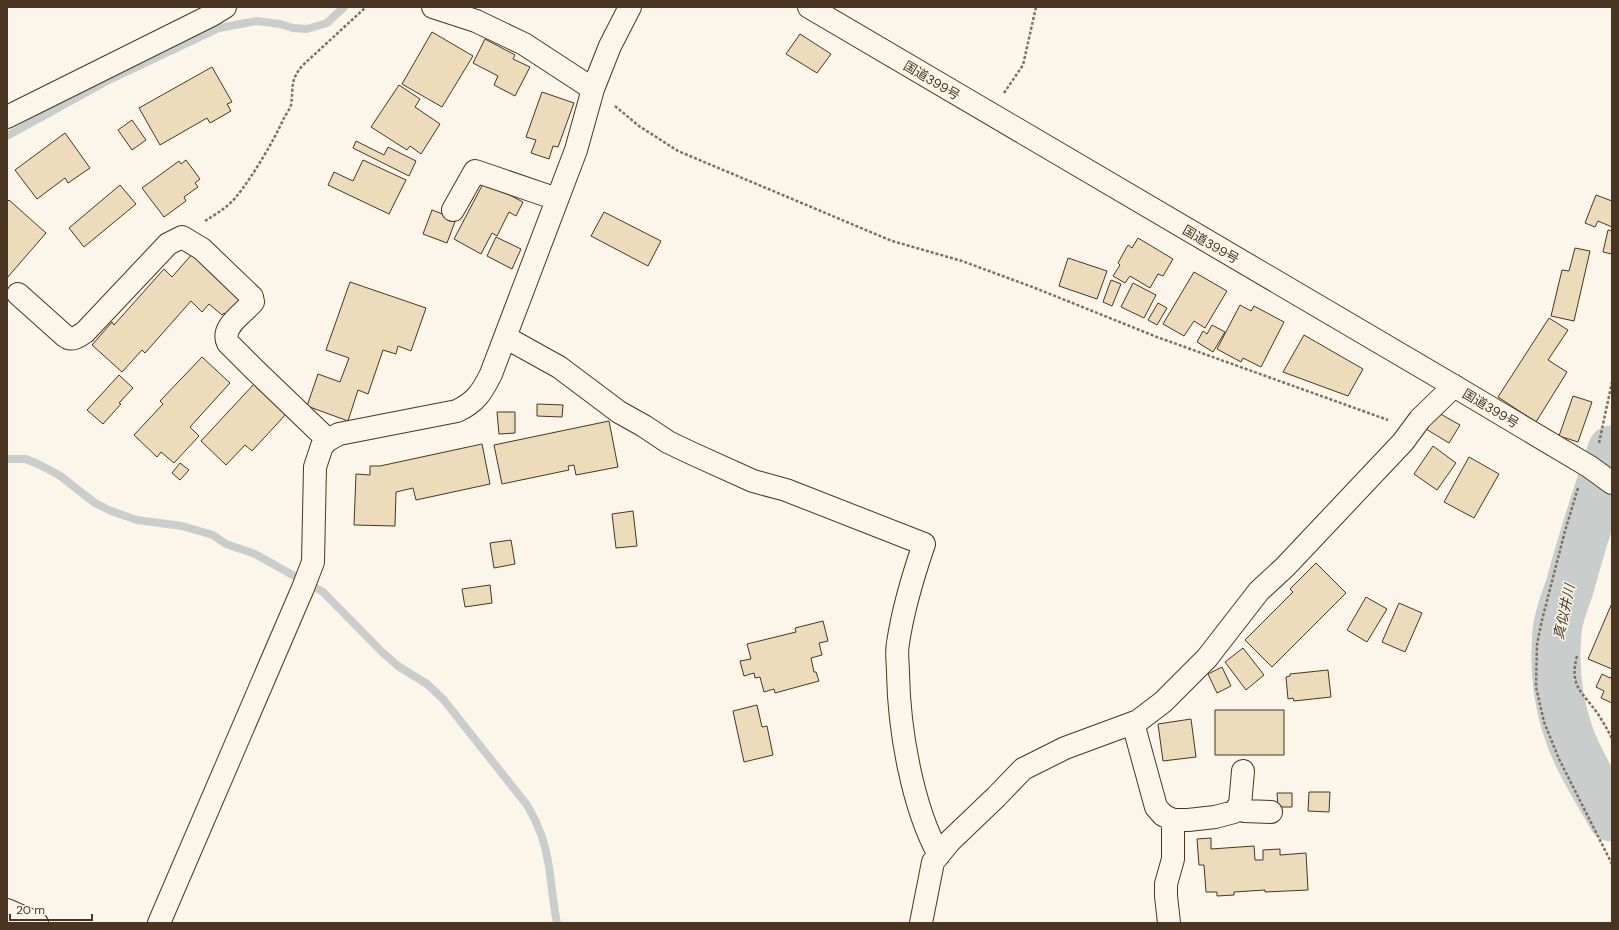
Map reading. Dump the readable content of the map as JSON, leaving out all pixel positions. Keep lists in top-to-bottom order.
{
  "streets": {
    "main road": ["国道399号"]
  },
  "water": ["真似井川"],
  "scale_bar": "20 m"
}
